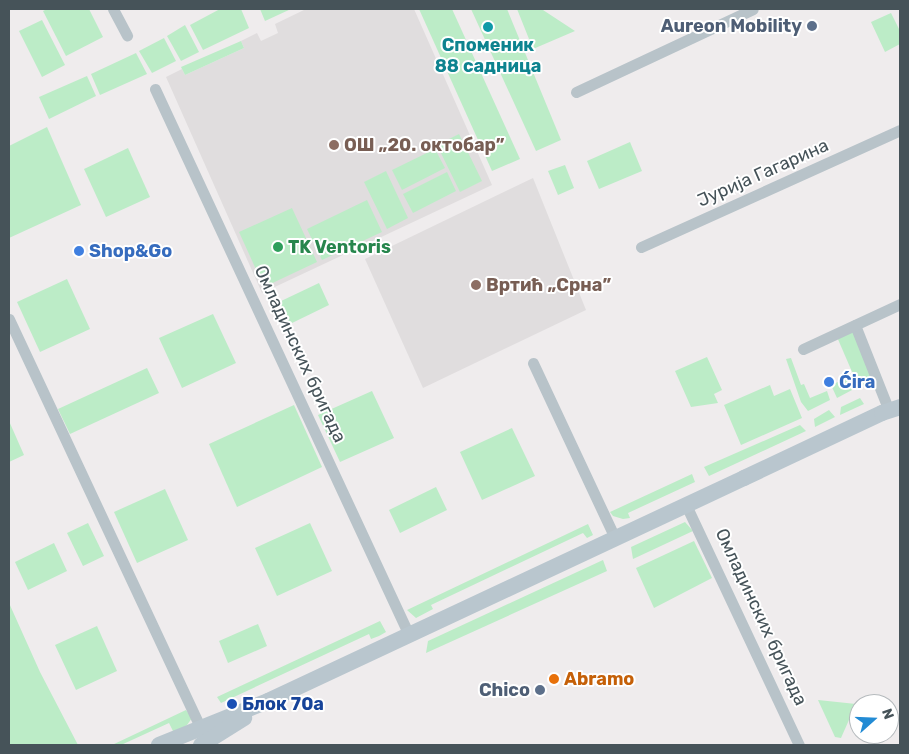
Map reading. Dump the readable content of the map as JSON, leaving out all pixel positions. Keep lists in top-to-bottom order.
{
  "streets": {
    "street": ["Јурија Гагарина", "Омладинских бригада"]
  },
  "places": [
    "Aureon Mobility",
    "Споменик 88 садница",
    "ОШ „20. октобар”",
    "TK Ventoris",
    "Shop&Go",
    "Вртић „Срна”",
    "Ćira",
    "Abramo",
    "Chico",
    "Блок 70а"
  ],
  "north": "right"
}
